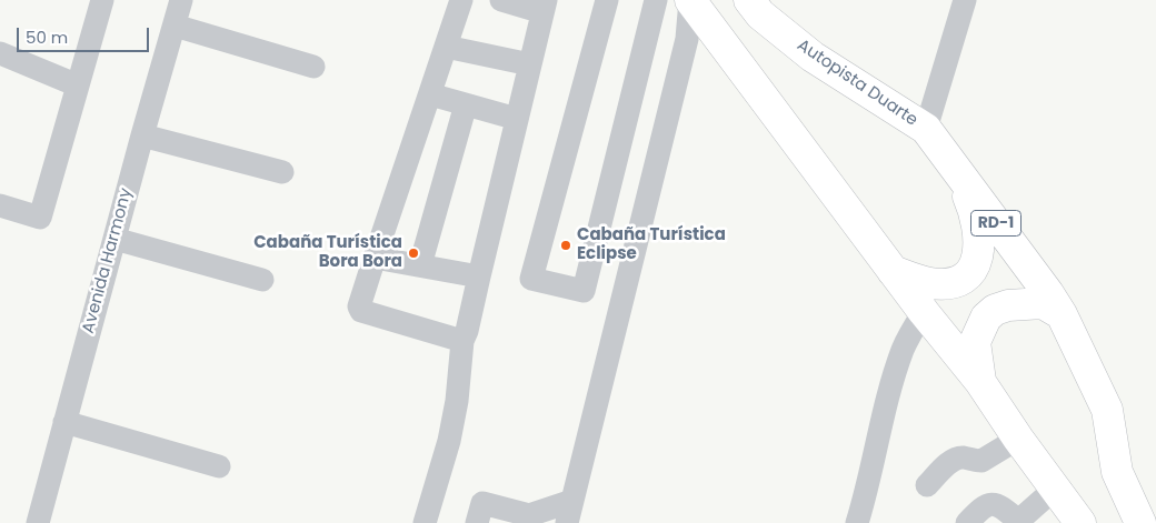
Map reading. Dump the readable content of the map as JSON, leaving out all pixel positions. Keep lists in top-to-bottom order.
{
  "streets": {
    "highway": ["Autopista Duarte", "RD-1"],
    "street": ["Avenida Harmony"]
  },
  "places": ["Cabaña Turística Eclipse", "Cabaña Turística Bora Bora"],
  "scale_bar": "50 m"
}
